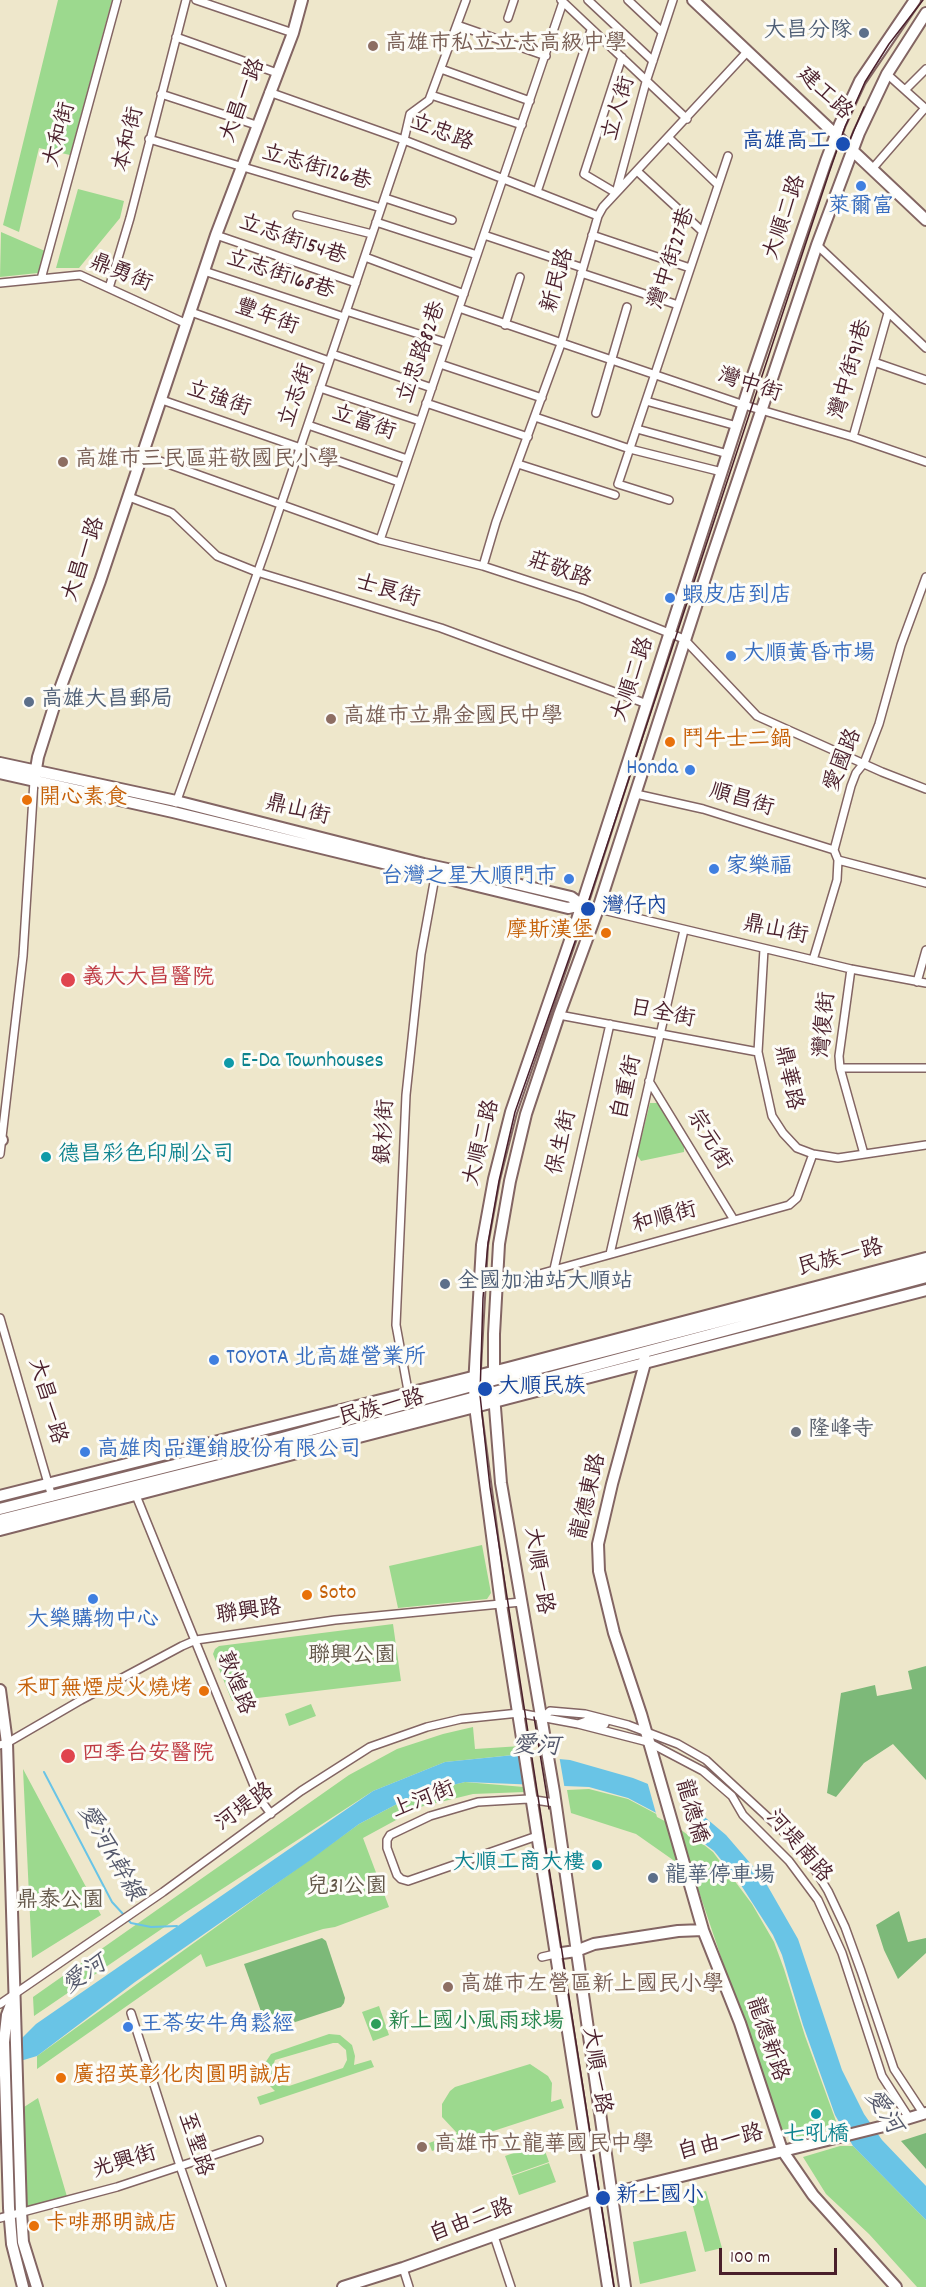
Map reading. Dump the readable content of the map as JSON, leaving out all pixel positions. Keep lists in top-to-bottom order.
{
  "streets": {
    "street": [
      "建工路",
      "大昌一路",
      "立人街",
      "大和街",
      "立忠路",
      "本和街",
      "立志街126巷",
      "大順二路",
      "立志街154巷",
      "灣中街27巷",
      "鼎勇街",
      "立志街168巷",
      "新民路",
      "豐年街",
      "立忠路82巷",
      "灣中街91巷",
      "灣中街",
      "立志街",
      "立強街",
      "立富街",
      "莊敬路",
      "士良街",
      "愛國路",
      "順昌街",
      "鼎山街",
      "日全街",
      "灣復街",
      "鼎華路",
      "自重街",
      "銀杉街",
      "宗元街",
      "保生街",
      "和順街",
      "民族一路",
      "龍德東路",
      "大順一路",
      "聯興路",
      "敦煌路",
      "上河街",
      "河堤路",
      "龍德橋",
      "河堤南路",
      "龍德新路",
      "至聖路",
      "自由一路",
      "光興街",
      "自由二路"
    ]
  },
  "crossings": [
    ["建工路", "大順二路"],
    ["建工路", "新民路"],
    ["大昌一路", "立忠路"],
    ["大昌一路", "立志街126巷"],
    ["大昌一路", "立志街154巷"],
    ["大昌一路", "鼎勇街"],
    ["大昌一路", "立志街168巷"],
    ["大昌一路", "豐年街"],
    ["大昌一路", "立強街"],
    ["大昌一路", "莊敬路"],
    ["大昌一路", "士良街"],
    ["大昌一路", "鼎山街"],
    ["大昌一路", "民族一路"],
    ["立人街", "新民路"],
    ["大和街", "鼎勇街"],
    ["立忠路", "新民路"],
    ["立忠路", "立忠路82巷"],
    ["立忠路", "立志街"],
    ["本和街", "立志街126巷"],
    ["本和街", "鼎勇街"],
    ["立志街126巷", "立志街"],
    ["大順二路", "灣中街"],
    ["大順二路", "莊敬路"],
    ["大順二路", "士良街"],
    ["大順二路", "順昌街"],
    ["大順二路", "鼎山街"],
    ["大順二路", "日全街"],
    ["大順二路", "和順街"],
    ["大順二路", "民族一路"],
    ["大順二路", "大順一路"],
    ["立志街154巷", "立志街"],
    ["灣中街27巷", "灣中街"],
    ["立志街168巷", "立忠路82巷"],
    ["立志街168巷", "立志街"],
    ["新民路", "灣中街"],
    ["新民路", "莊敬路"],
    ["豐年街", "立忠路82巷"],
    ["豐年街", "立志街"],
    ["立忠路82巷", "灣中街"],
    ["立忠路82巷", "立強街"],
    ["立忠路82巷", "立富街"],
    ["立忠路82巷", "莊敬路"],
    ["灣中街91巷", "灣中街"],
    ["立志街", "立強街"],
    ["立志街", "立富街"],
    ["立志街", "莊敬路"],
    ["立志街", "士良街"],
    ["立志街", "鼎山街"],
    ["莊敬路", "愛國路"],
    ["愛國路", "順昌街"],
    ["鼎山街", "灣復街"],
    ["鼎山街", "鼎華路"],
    ["鼎山街", "自重街"],
    ["鼎山街", "銀杉街"],
    ["日全街", "鼎華路"],
    ["日全街", "自重街"],
    ["日全街", "保生街"],
    ["灣復街", "鼎華路"],
    ["鼎華路", "和順街"],
    ["自重街", "宗元街"],
    ["自重街", "和順街"],
    ["銀杉街", "民族一路"],
    ["宗元街", "和順街"],
    ["保生街", "和順街"],
    ["民族一路", "龍德東路"],
    ["民族一路", "大順一路"],
    ["民族一路", "敦煌路"],
    ["龍德東路", "龍德橋"],
    ["龍德東路", "河堤南路"],
    ["大順一路", "聯興路"],
    ["大順一路", "上河街"],
    ["大順一路", "河堤路"],
    ["大順一路", "河堤南路"],
    ["大順一路", "自由一路"],
    ["大順一路", "自由二路"],
    ["聯興路", "敦煌路"],
    ["敦煌路", "河堤路"],
    ["河堤路", "河堤南路"],
    ["龍德橋", "龍德新路"],
    ["河堤南路", "自由一路"],
    ["龍德新路", "自由一路"],
    ["至聖路", "光興街"],
    ["自由一路", "自由二路"]
  ],
  "water": ["愛河", "愛河K幹線"],
  "parks": ["聯興公園", "兒31公園", "鼎泰公園"],
  "places": [
    "大昌分隊",
    "高雄市私立立志高級中學",
    "高雄高工",
    "萊爾富",
    "高雄市三民區莊敬國民小學",
    "蝦皮店到店",
    "大順黃昏市場",
    "高雄大昌郵局",
    "高雄市立鼎金國民中學",
    "鬥牛士二鍋",
    "Honda",
    "開心素食",
    "家樂福",
    "台灣之星大順門市",
    "灣仔內",
    "摩斯漢堡",
    "義大大昌醫院",
    "E-Da Townhouses",
    "德昌彩色印刷公司",
    "全國加油站大順站",
    "TOYOTA 北高雄營業所",
    "大順民族",
    "隆峰寺",
    "高雄肉品運銷股份有限公司",
    "Soto",
    "大樂購物中心",
    "禾町無煙炭火燒烤",
    "四季台安醫院",
    "大順工商大樓",
    "龍華停車場",
    "高雄市左營區新上國民小學",
    "新上國小風雨球場",
    "王苓安牛角鬆經",
    "廣招英彰化肉圓明誠店",
    "七吼橋",
    "高雄市立龍華國民中學",
    "新上國小",
    "卡啡那明誠店"
  ],
  "scale_bar": "100 m"
}
